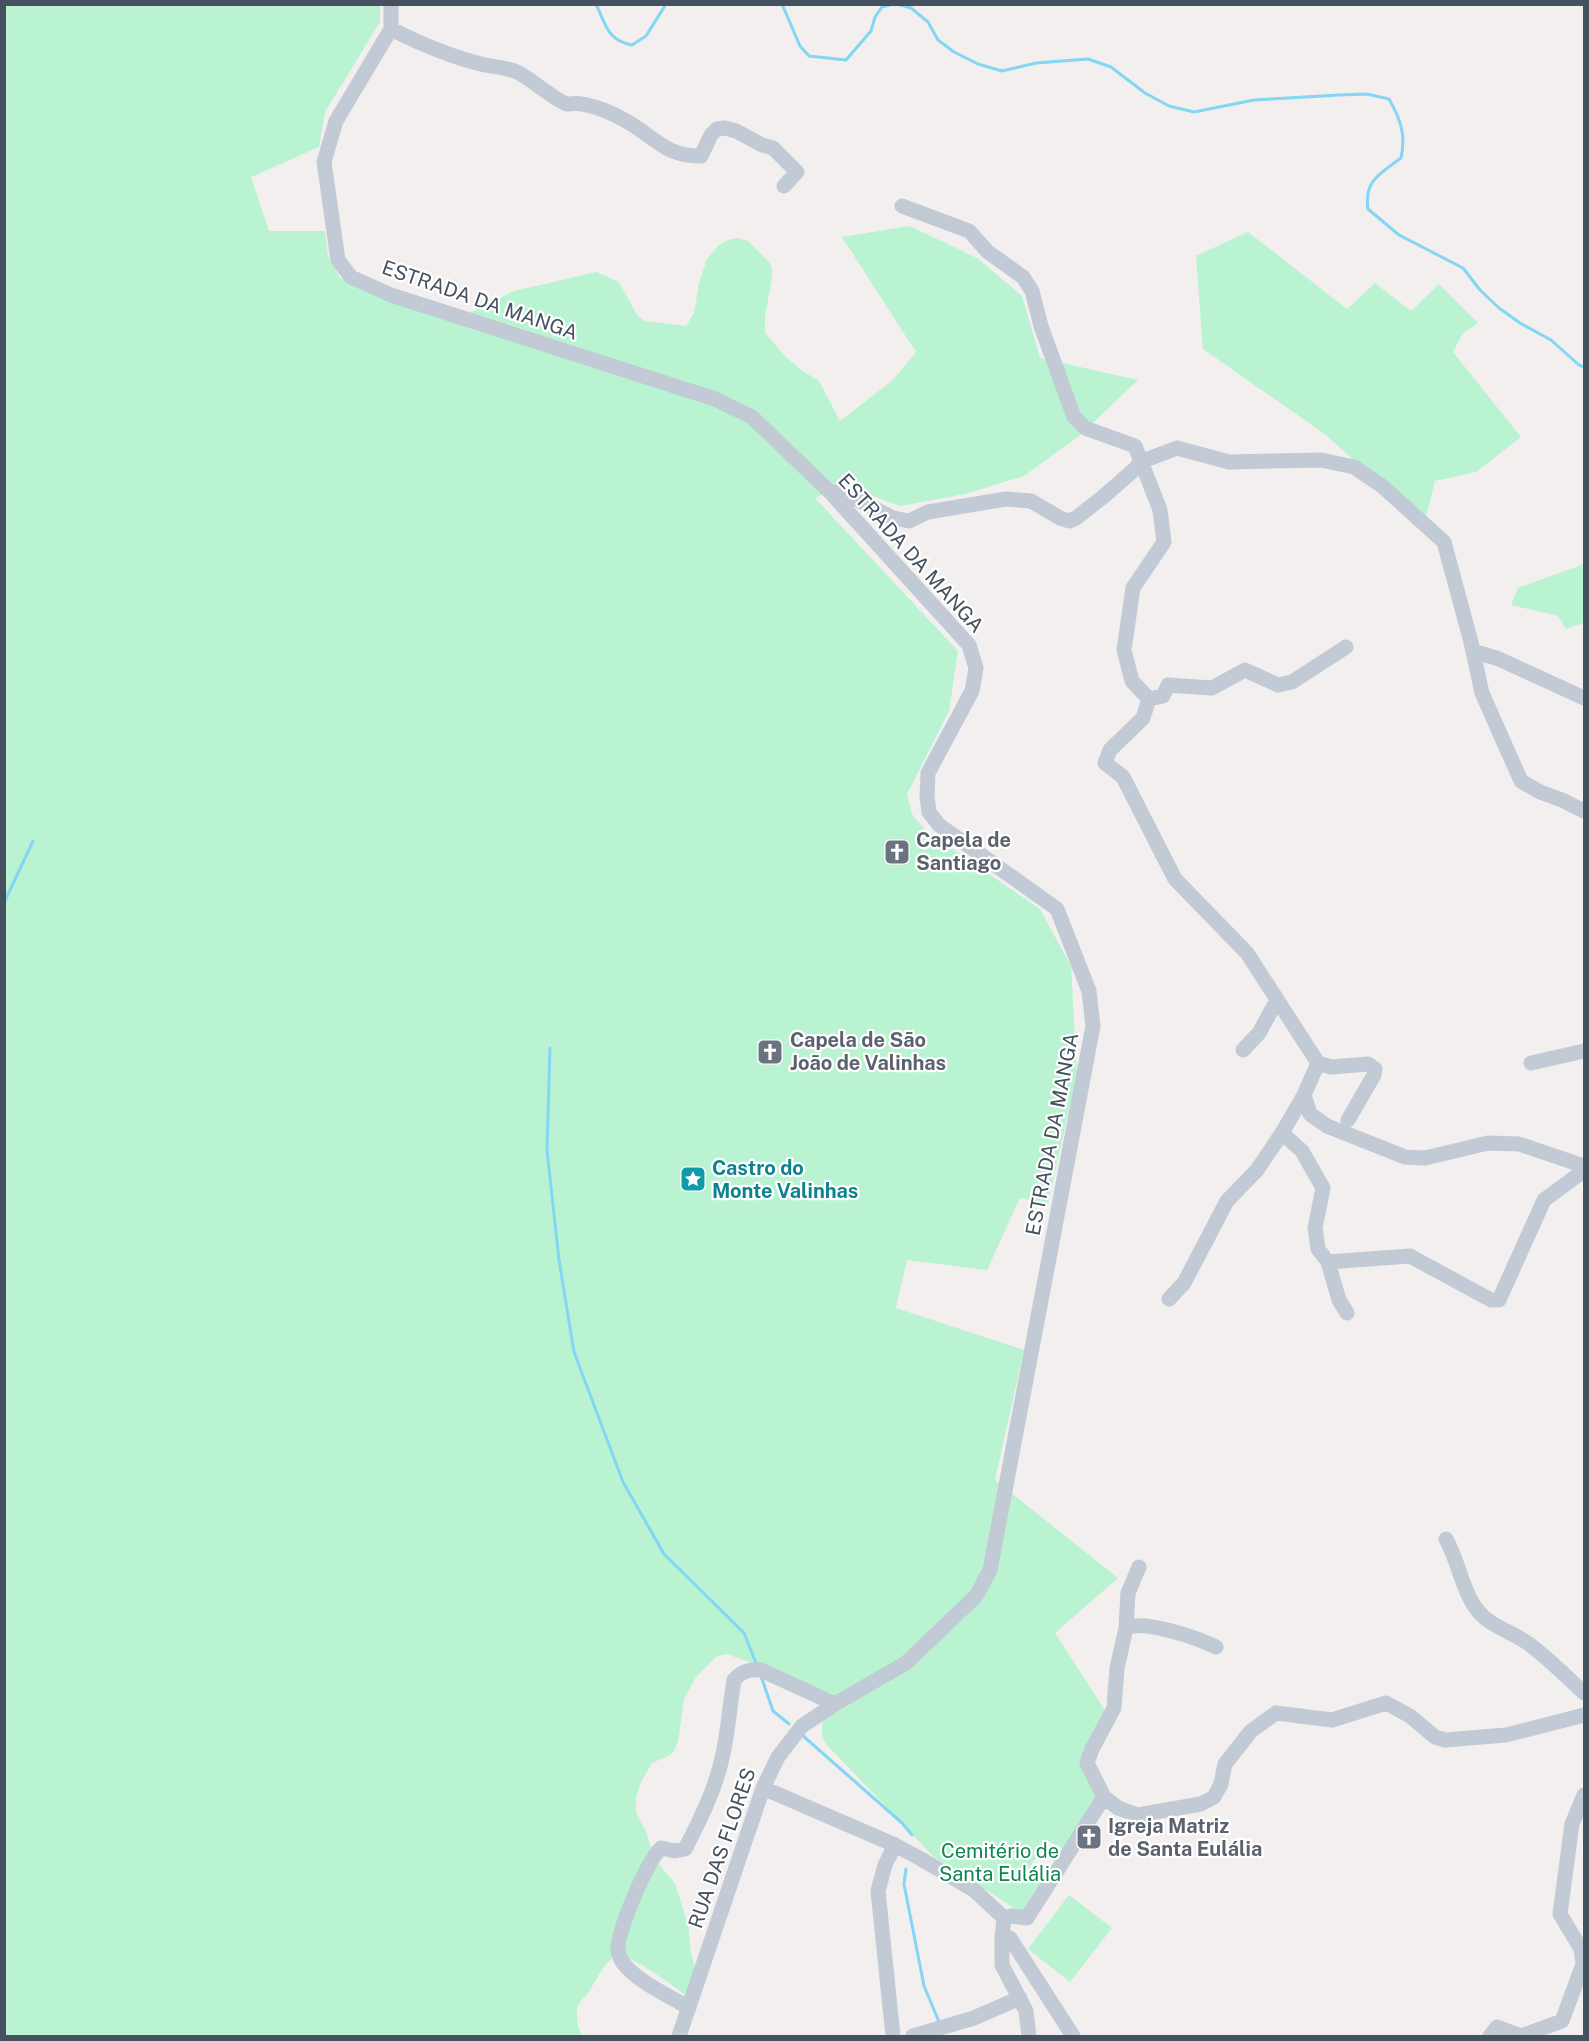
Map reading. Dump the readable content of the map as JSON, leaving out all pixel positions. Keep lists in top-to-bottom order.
{
  "streets": {
    "street": ["ESTRADA DA MANGA", "RUA DAS FLORES"]
  },
  "crossings": [
    ["ESTRADA DA MANGA", "RUA DAS FLORES"]
  ],
  "parks": ["Cemitério de Santa Eulália"],
  "places": {
    "church": ["Capela de Santiago", "Capela de São João de Valinhas", "Igreja Matriz de Santa Eulália"],
    "place": ["Castro do Monte Valinhas"]
  }
}
